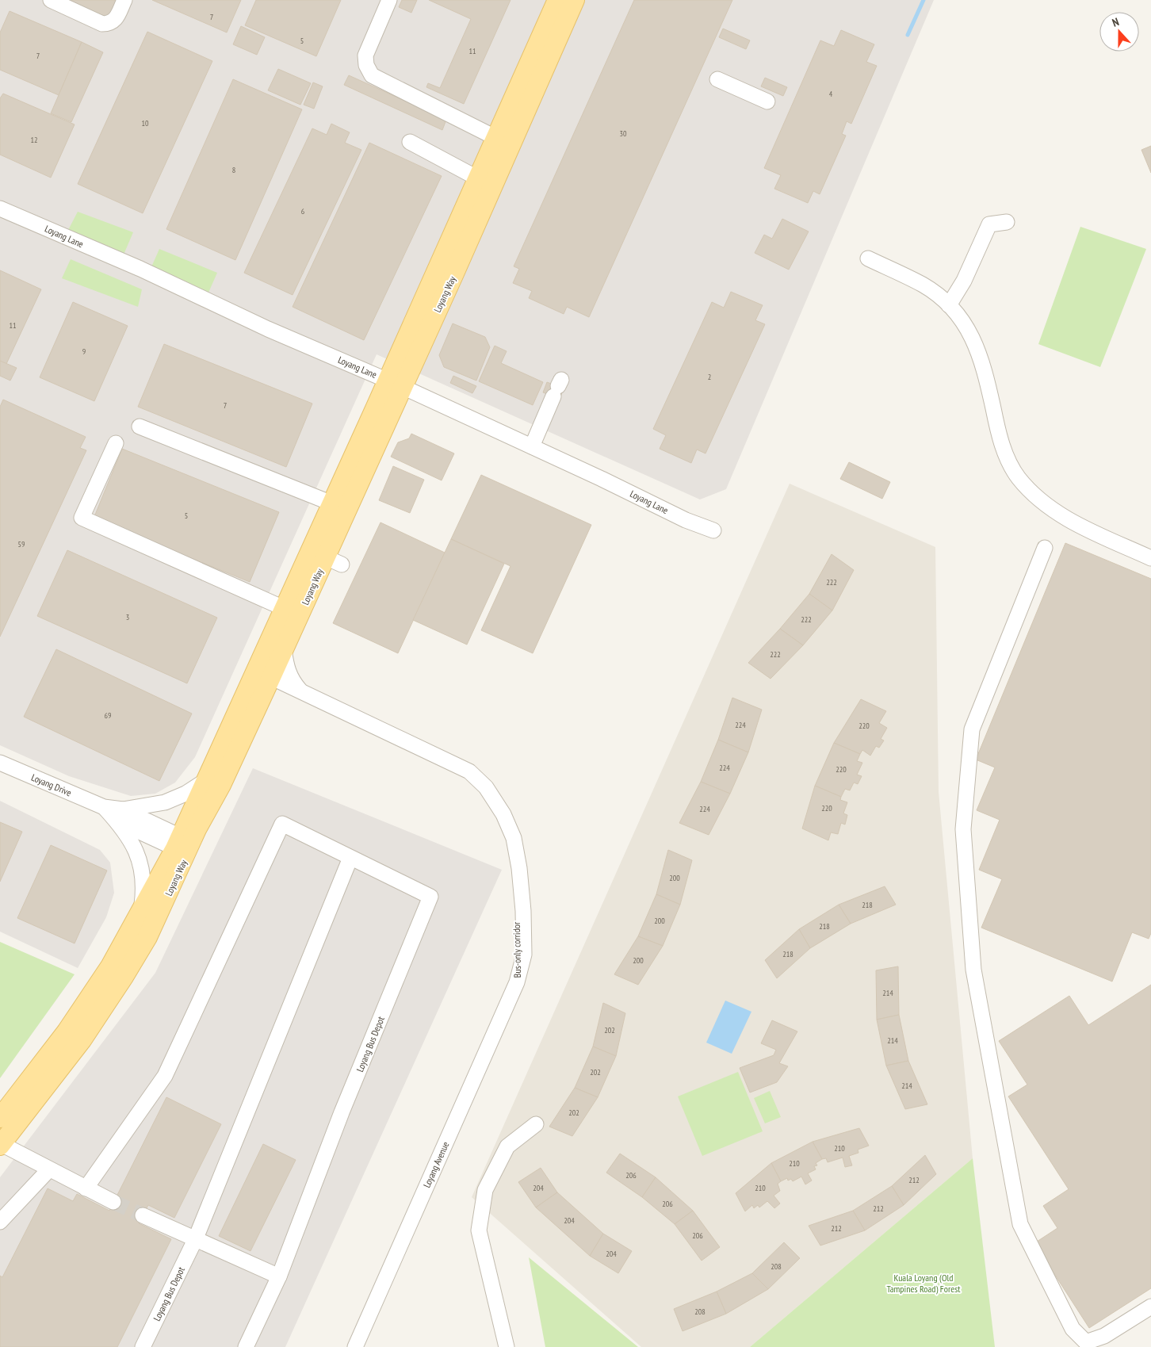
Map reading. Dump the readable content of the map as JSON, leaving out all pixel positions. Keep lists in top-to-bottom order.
{
  "streets": {
    "main road": ["Loyang Way"],
    "street": [
      "Loyang Lane",
      "Loyang Drive",
      "Bus-only corridor",
      "Loyang Bus Depot",
      "Loyang Avenue"
    ]
  },
  "crossings": [
    ["Loyang Lane", "Loyang Way"],
    ["Loyang Way", "Loyang Drive"],
    ["Loyang Way", "Bus-only corridor"],
    ["Bus-only corridor", "Loyang Avenue"]
  ],
  "parks": ["Kuala Loyang (Old Tampines Road) Forest"],
  "house_numbers": [
    "7",
    "5",
    "11",
    "7",
    "4",
    "10",
    "30",
    "12",
    "8",
    "6",
    "11",
    "9",
    "2",
    "7",
    "5",
    "59",
    "222",
    "3",
    "222",
    "222",
    "69",
    "224",
    "220",
    "224",
    "220",
    "220",
    "224",
    "200",
    "218",
    "200",
    "218",
    "218",
    "200",
    "214",
    "202",
    "214",
    "202",
    "214",
    "202",
    "210",
    "210",
    "206",
    "212",
    "204",
    "210",
    "206",
    "212",
    "204",
    "212",
    "206",
    "204",
    "208",
    "208"
  ],
  "north": "top"
}
